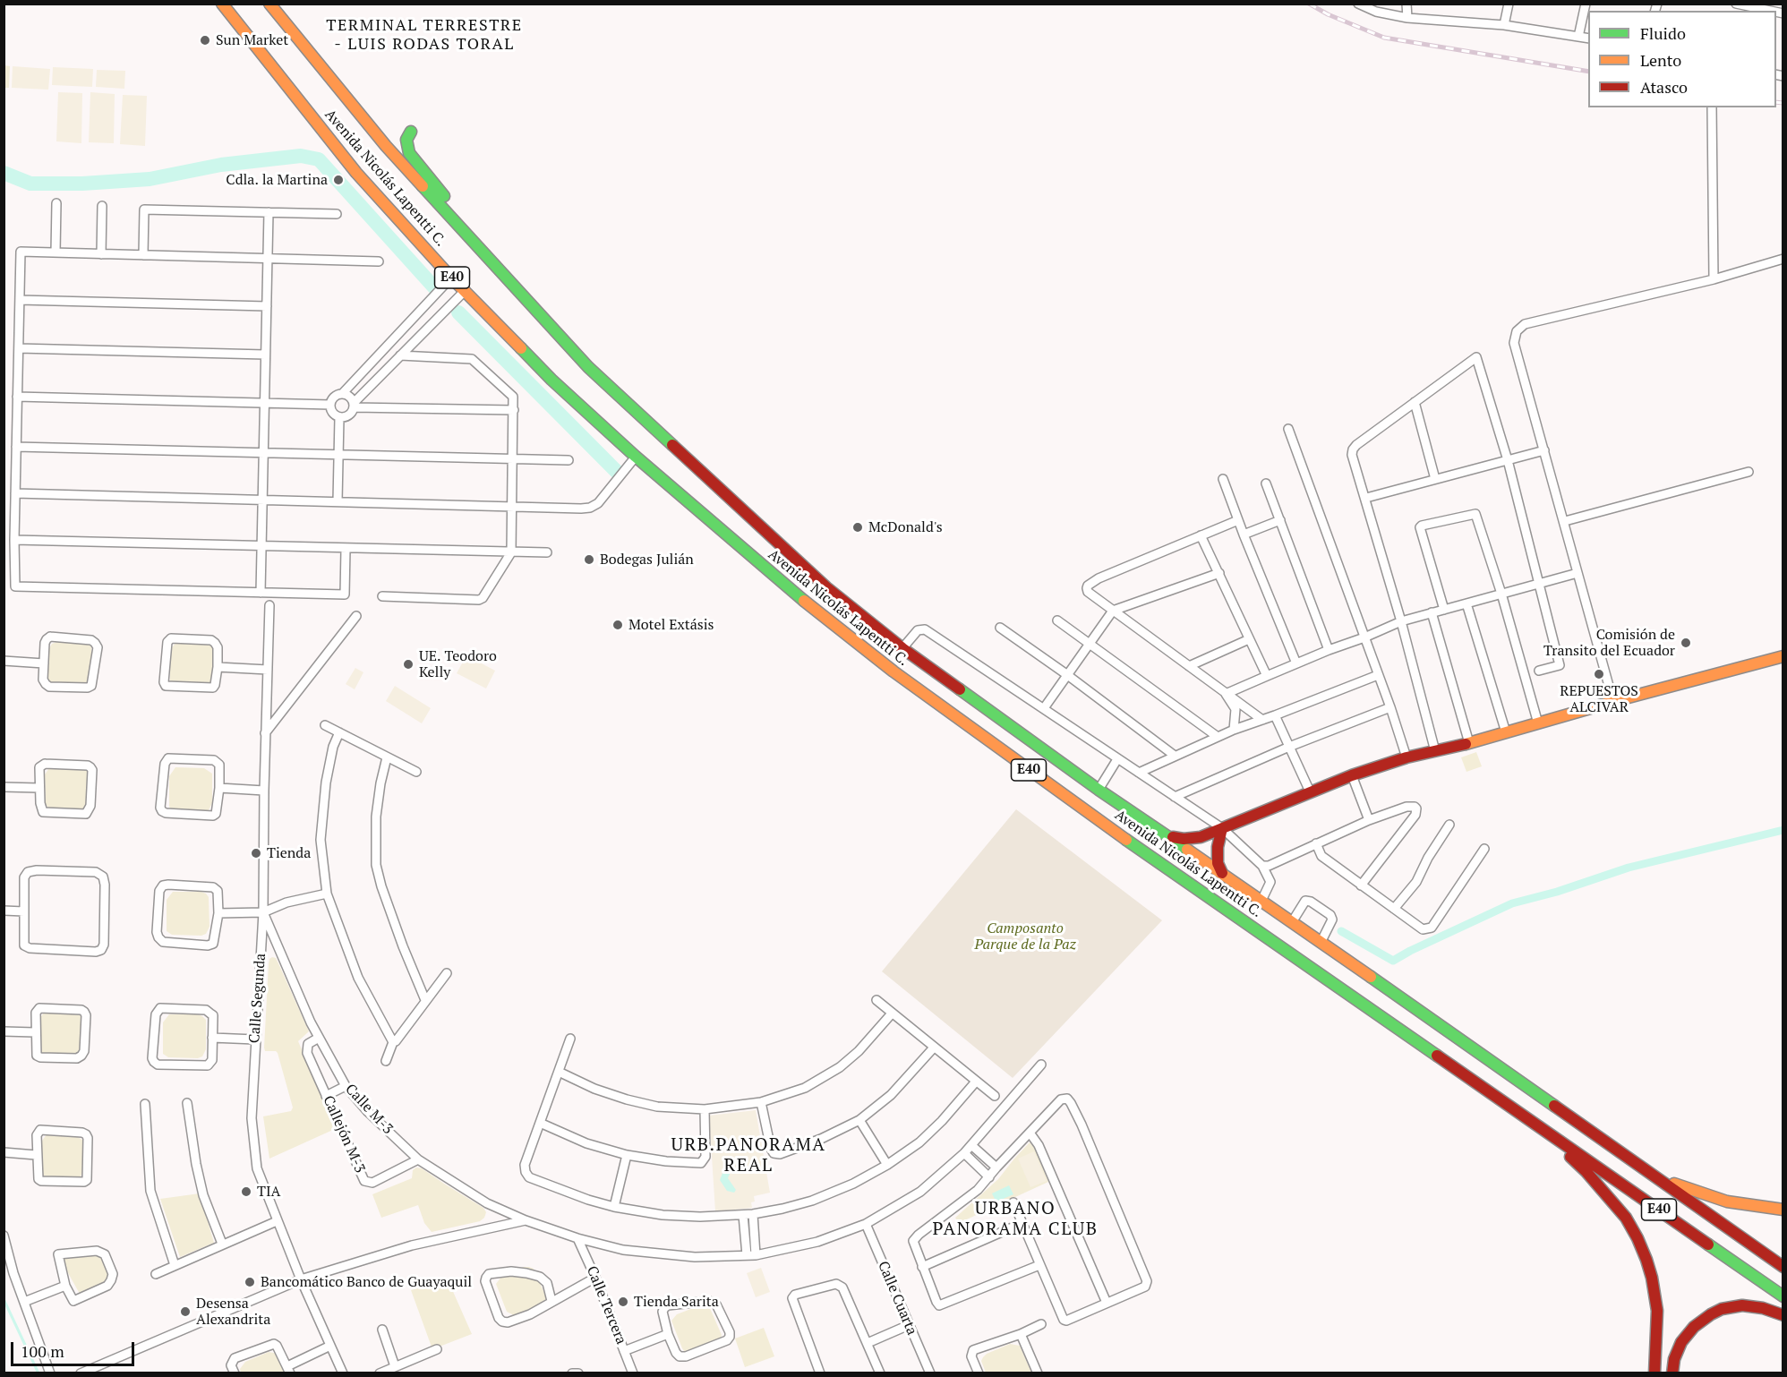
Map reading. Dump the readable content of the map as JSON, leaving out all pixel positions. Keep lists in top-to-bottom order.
{
  "streets": {
    "main road": ["Avenida Nicolás Lapentti C.", "E40"],
    "street": [
      "Calle Segunda",
      "Calle M-3",
      "Callejón M-3",
      "Calle Cuarta",
      "Calle Tercera"
    ]
  },
  "crossings": [
    ["Avenida Nicolás Lapentti C.", "E40"],
    ["Calle Segunda", "Calle M-3"],
    ["Calle M-3", "Callejón M-3"],
    ["Calle M-3", "Calle Cuarta"],
    ["Calle M-3", "Calle Tercera"]
  ],
  "districts": ["TERMINAL TERRESTRE - LUIS RODAS TORAL", "URB.PANORAMA REAL", "URBANO PANORAMA CLUB"],
  "parks": ["Camposanto Parque de la Paz"],
  "places": [
    "Sun Market",
    "Cdla. la Martina",
    "McDonald's",
    "Bodegas Julián",
    "Motel Extásis",
    "Comisión de Transito del Ecuador",
    "UE. Teodoro Kelly",
    "REPUESTOS ALCIVAR",
    "Tienda",
    "TIA",
    "Bancomático Banco de Guayaquil",
    "Tienda Sarita",
    "Desensa Alexandrita"
  ],
  "legend": ["Fluido", "Lento", "Atasco"],
  "scale_bar": "100 m"
}
